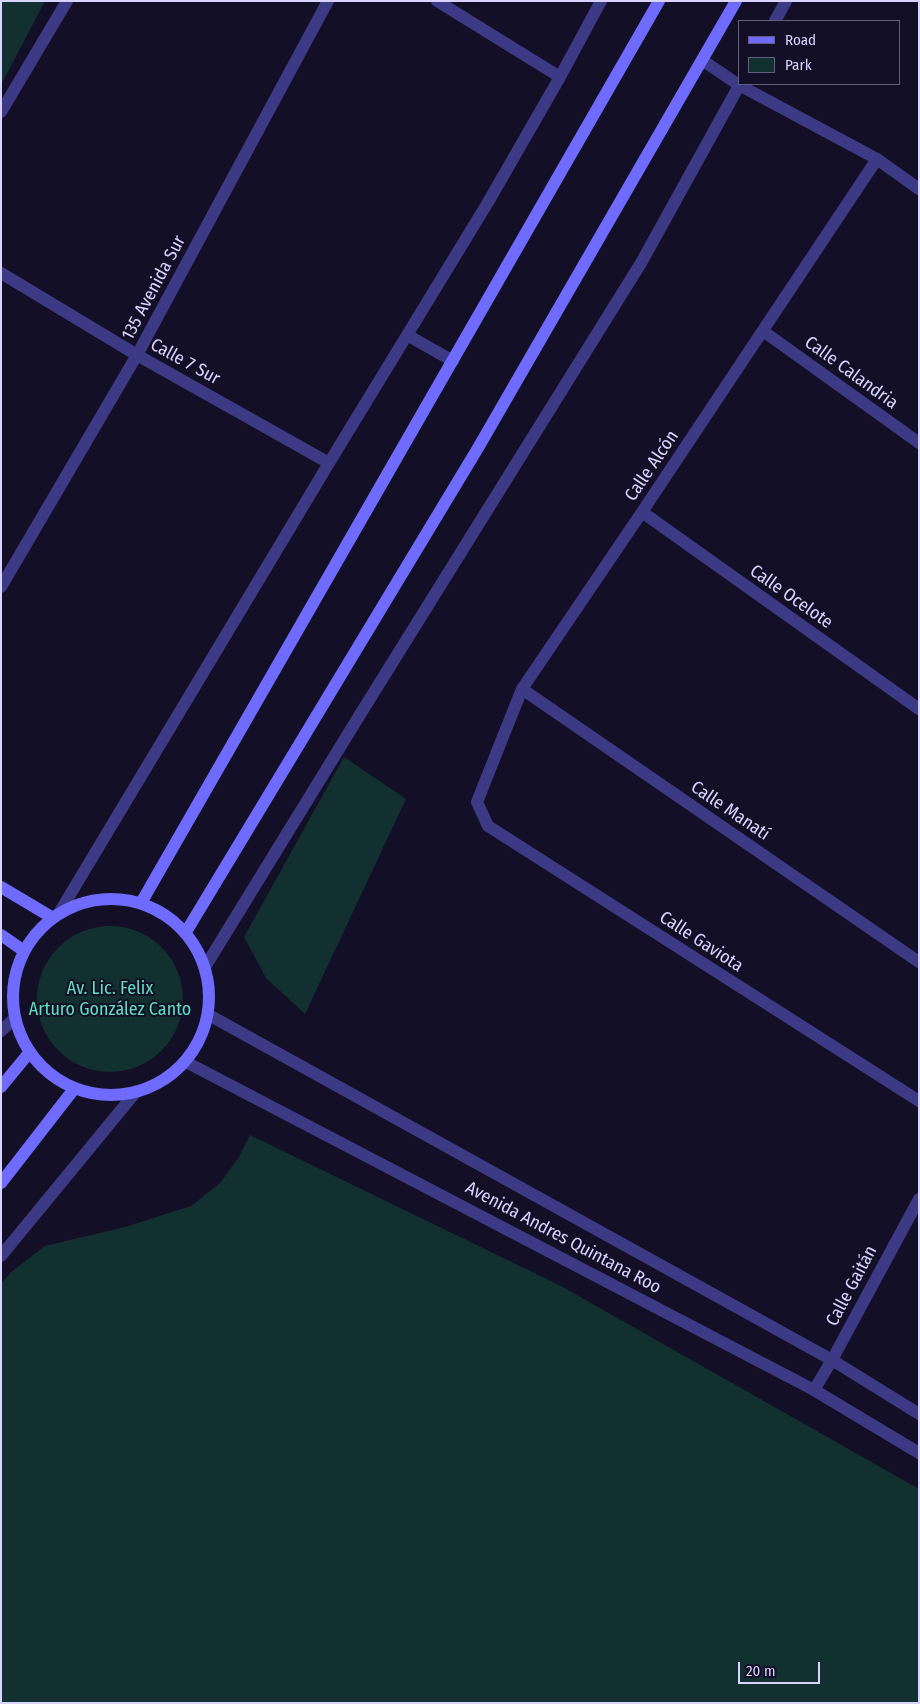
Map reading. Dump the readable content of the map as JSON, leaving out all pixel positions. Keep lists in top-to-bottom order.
{
  "streets": {
    "street": [
      "135 Avenida Sur",
      "Calle 7 Sur",
      "Calle Calandria",
      "Calle Alcón",
      "Calle Ocelote",
      "Calle Manatí",
      "Calle Gaviota",
      "Avenida Andres Quintana Roo",
      "Calle Gaitán"
    ]
  },
  "crossings": [
    ["135 Avenida Sur", "Calle 7 Sur"],
    ["Calle Calandria", "Calle Alcón"],
    ["Calle Alcón", "Calle Ocelote"],
    ["Calle Alcón", "Calle Manatí"],
    ["Calle Alcón", "Calle Gaviota"],
    ["Avenida Andres Quintana Roo", "Calle Gaitán"]
  ],
  "parks": ["Av. Lic. Felix Arturo González Canto"],
  "legend": ["Road", "Park"],
  "scale_bar": "20 m"
}
